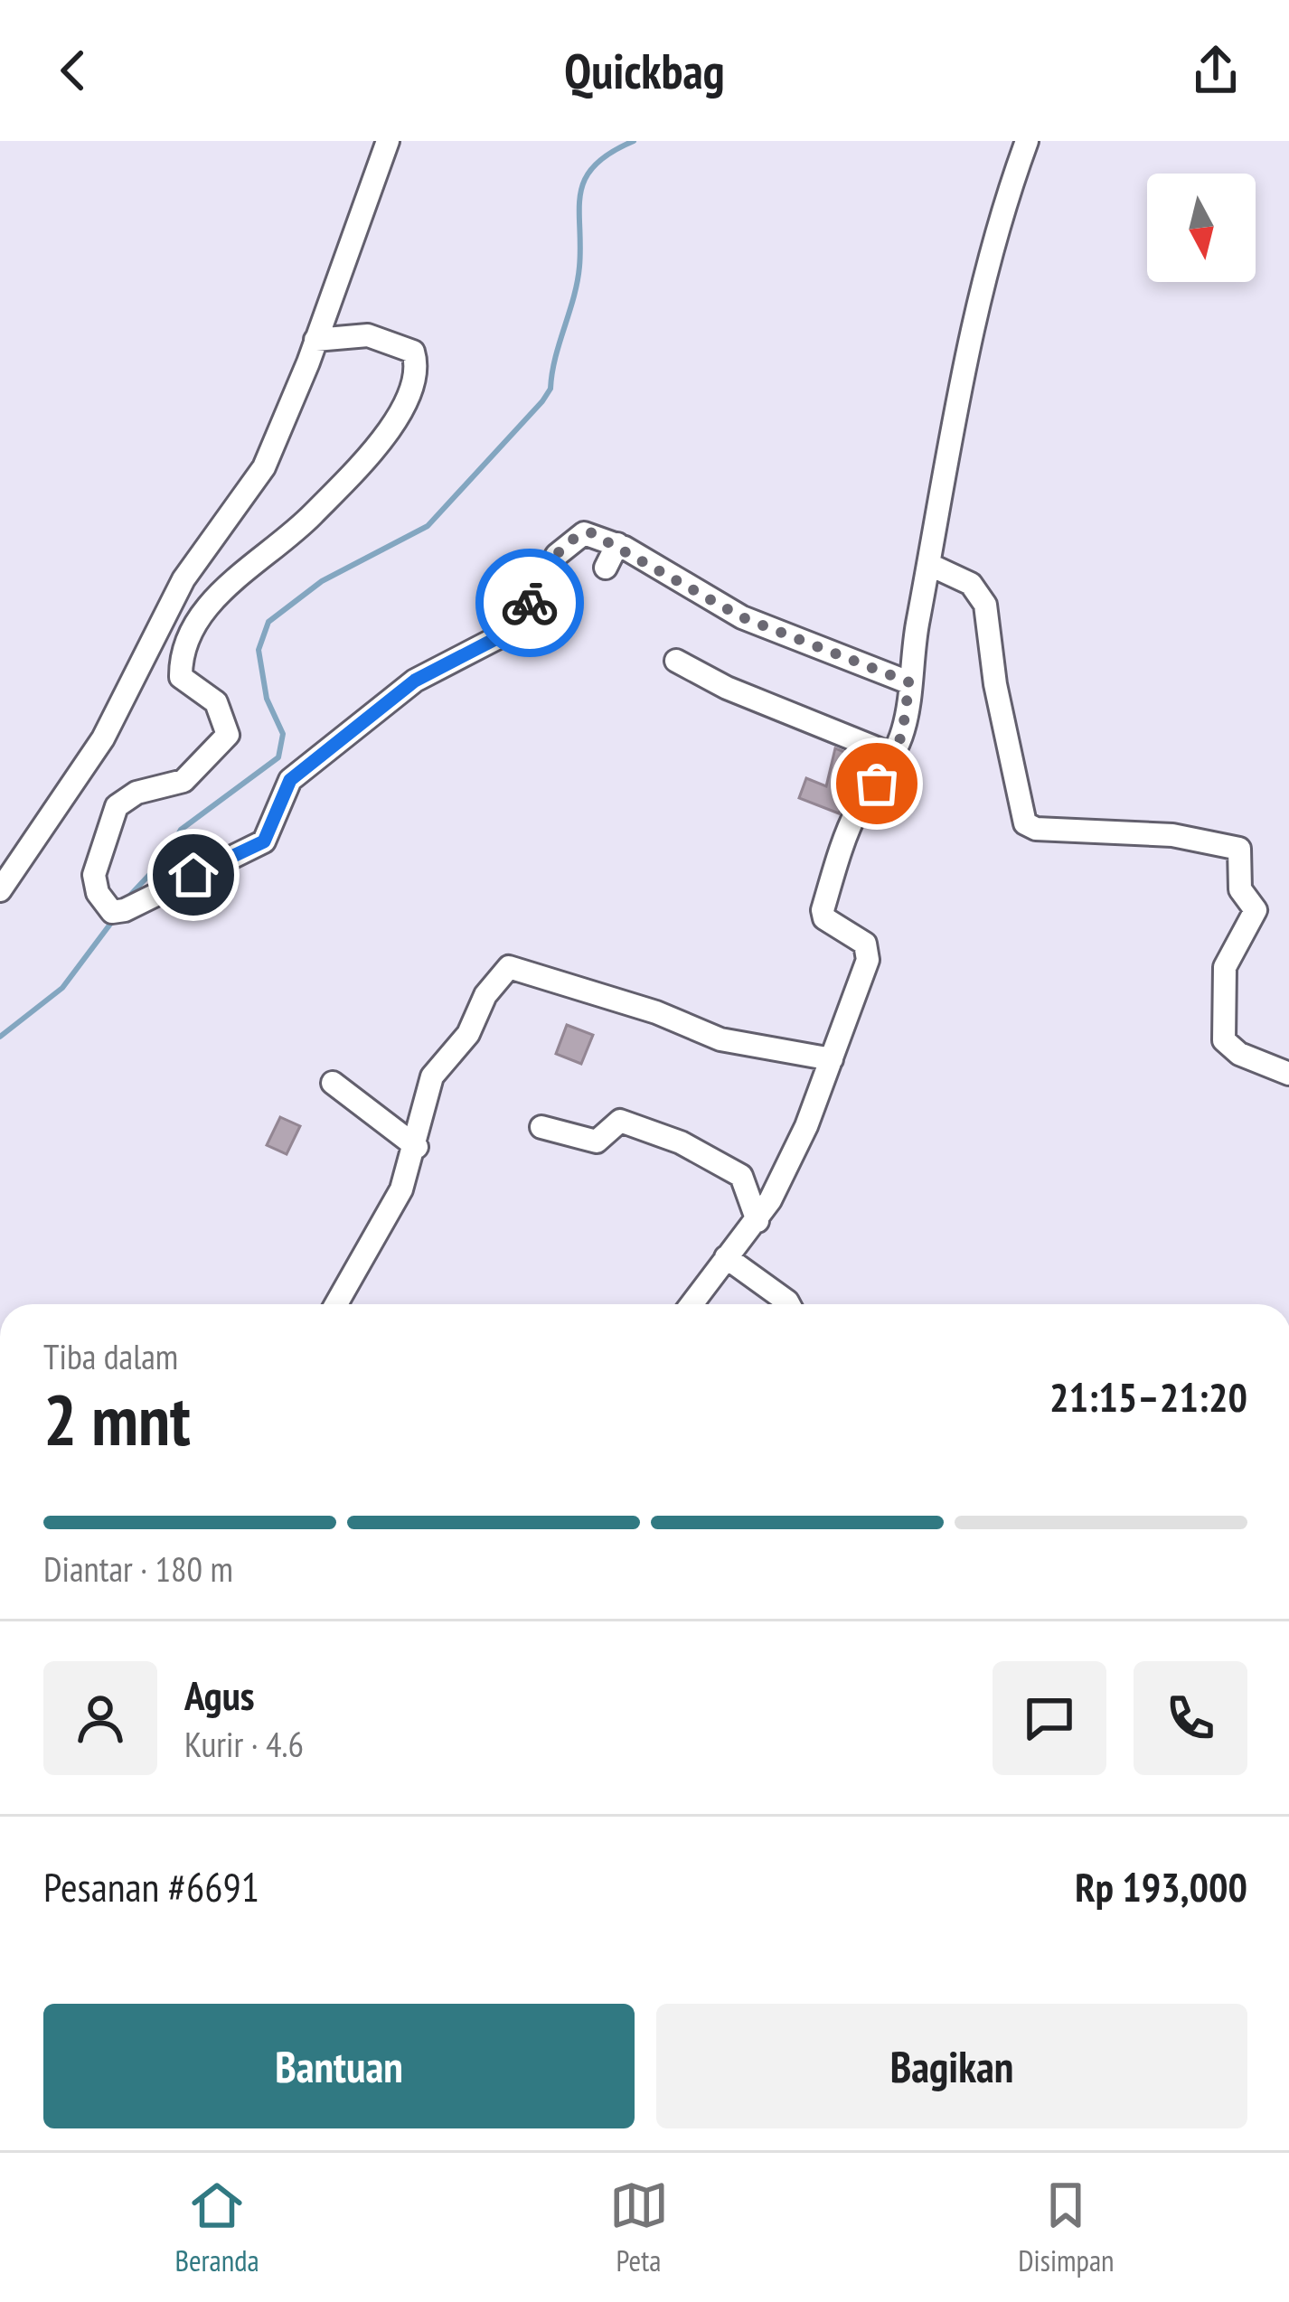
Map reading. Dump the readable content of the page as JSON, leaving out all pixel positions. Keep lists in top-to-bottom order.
{
  "north": "bottom",
  "page": {
    "header": "Quickbag",
    "heading": ["2 mnt", "Tiba dalam", "21:15–21:20"],
    "panel": [
      "Agus",
      "Kurir · 4.6",
      "Pesanan #6691",
      "Rp 193,000"
    ],
    "bar": "Diantar · 180 m",
    "buttons": ["Bantuan", "Bagikan"],
    "tabs": ["Beranda", "Peta", "Disimpan"]
  }
}
